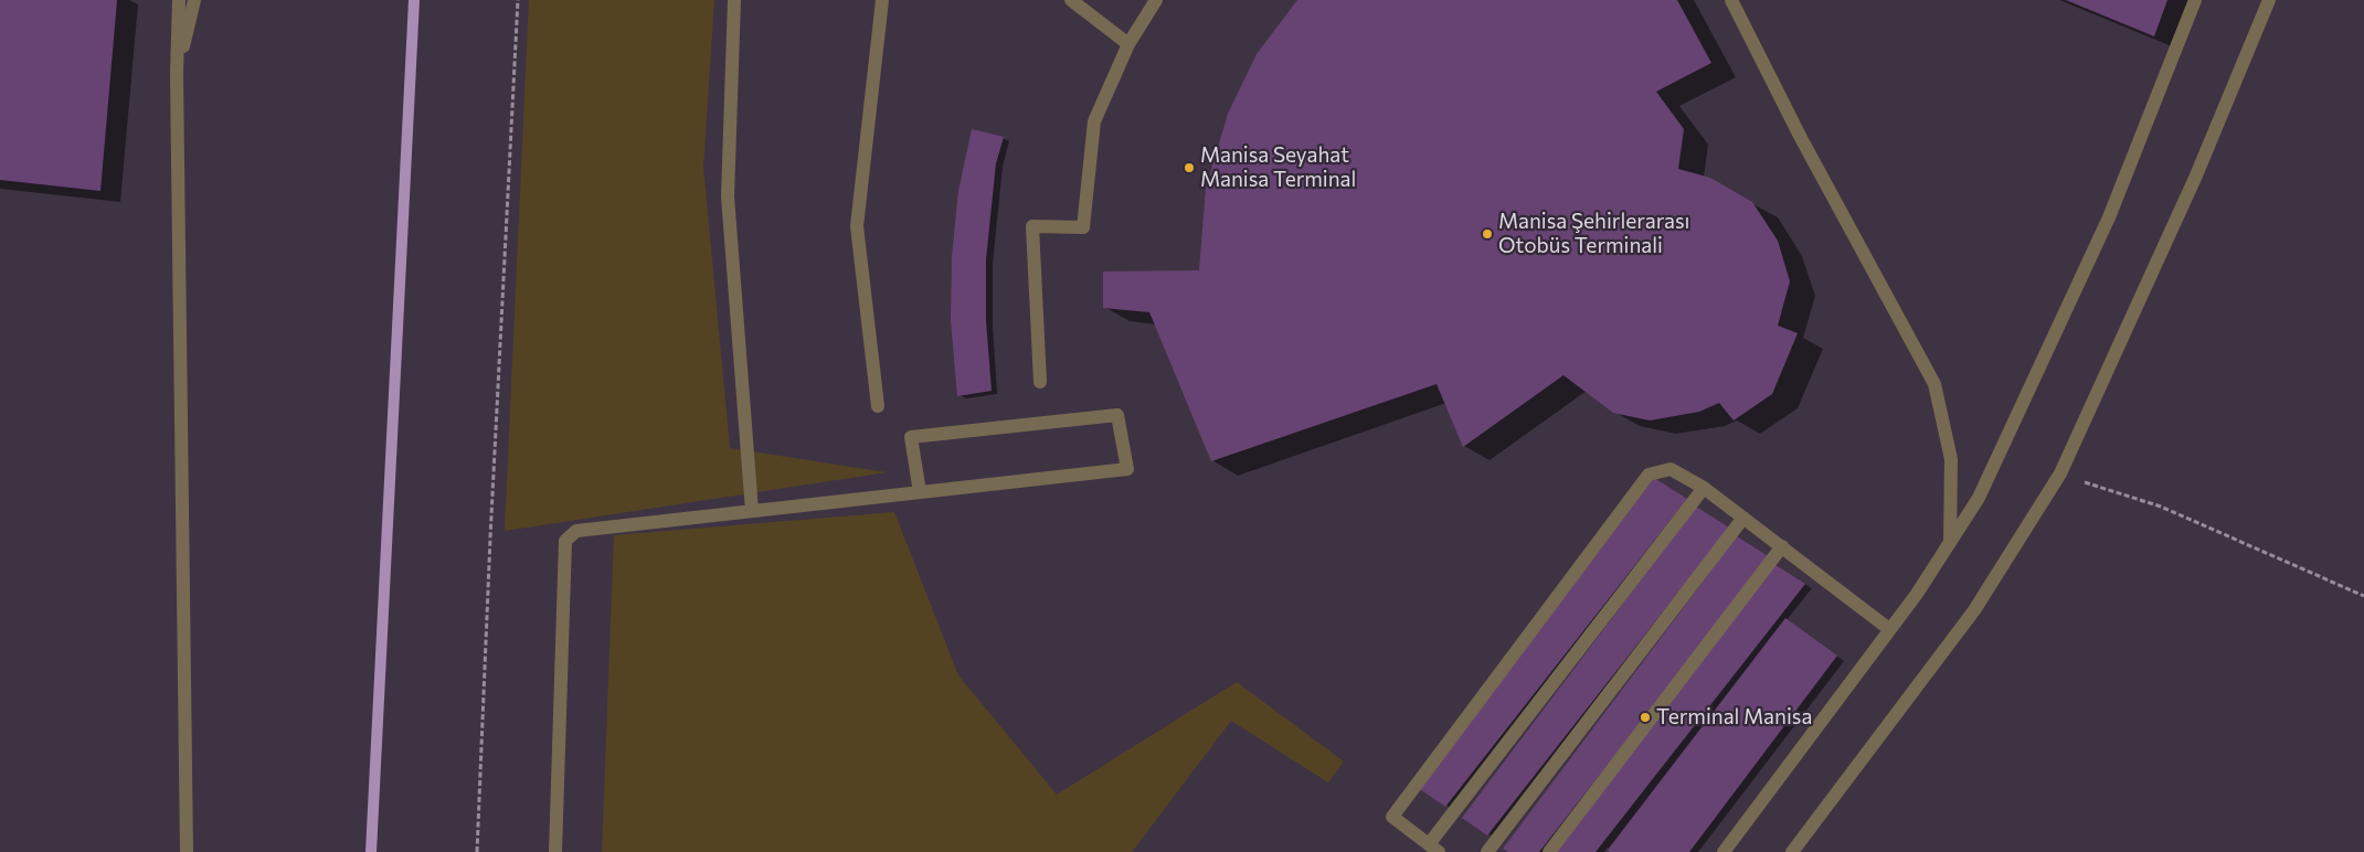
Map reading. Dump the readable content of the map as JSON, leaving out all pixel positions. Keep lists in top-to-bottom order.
{
  "places": ["Manisa Seyahat Manisa Terminal", "Manisa Şehirlerarası Otobüs Terminali", "Terminal Manisa"]
}
